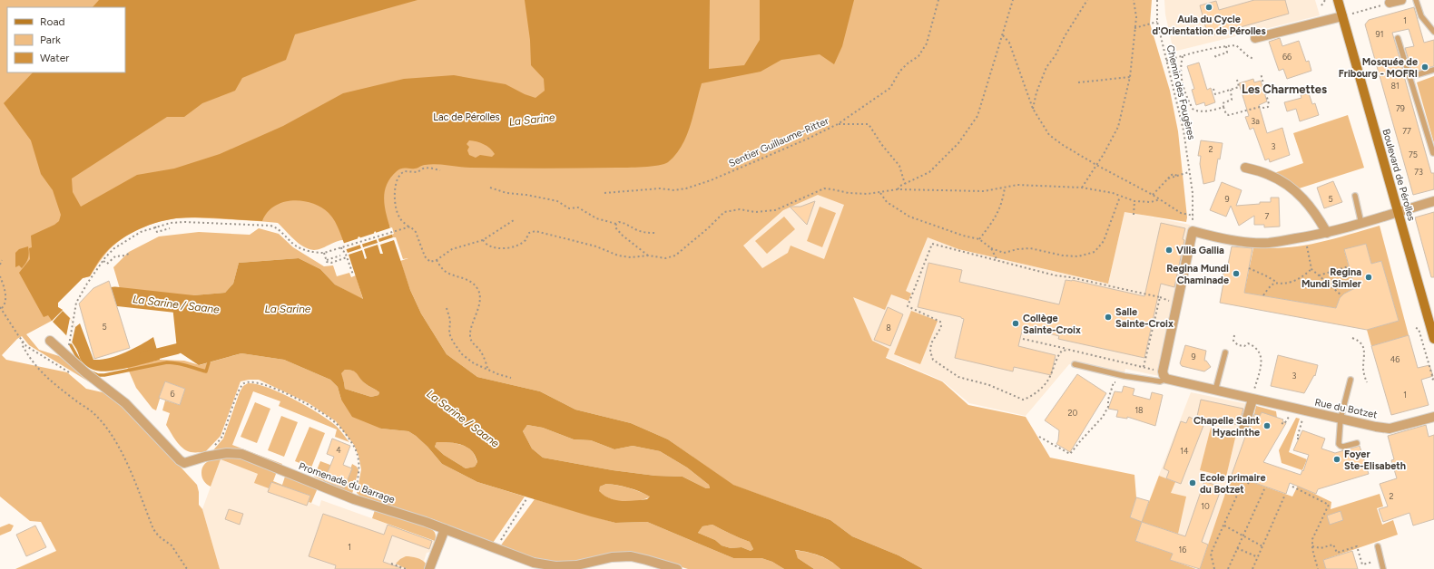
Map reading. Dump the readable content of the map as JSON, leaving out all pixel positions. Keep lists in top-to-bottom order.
{
  "streets": {
    "main road": ["Boulevard de Pérolles"],
    "street": ["Rue du Botzet", "Promenade du Barrage"],
    "path": ["Chemin des Fougères", "Sentier Guillaume-Ritter"]
  },
  "districts": ["Les Charmettes"],
  "water": ["La Sarine", "La Sarine / Saane"],
  "parks": ["Lac de Pérolles"],
  "places": [
    "Aula du Cycle d'Orientation de Pérolles",
    "Mosquée de Fribourg - MOFRI",
    "Villa Gallia",
    "Regina Mundi Chaminade",
    "Regina Mundi Simler",
    "Salle Sainte-Croix",
    "Collège Sainte-Croix",
    "Chapelle Saint Hyacinthe",
    "Foyer Ste-Elisabeth",
    "Ecole primaire du Botzet"
  ],
  "house_numbers": [
    "1",
    "91",
    "66",
    "81",
    "79",
    "3a",
    "77",
    "3",
    "2",
    "75",
    "73",
    "9",
    "5",
    "7",
    "5",
    "8",
    "9",
    "46",
    "3",
    "6",
    "1",
    "18",
    "20",
    "4",
    "14",
    "2",
    "10",
    "1",
    "16"
  ],
  "legend": ["Road", "Park", "Water"]
}
